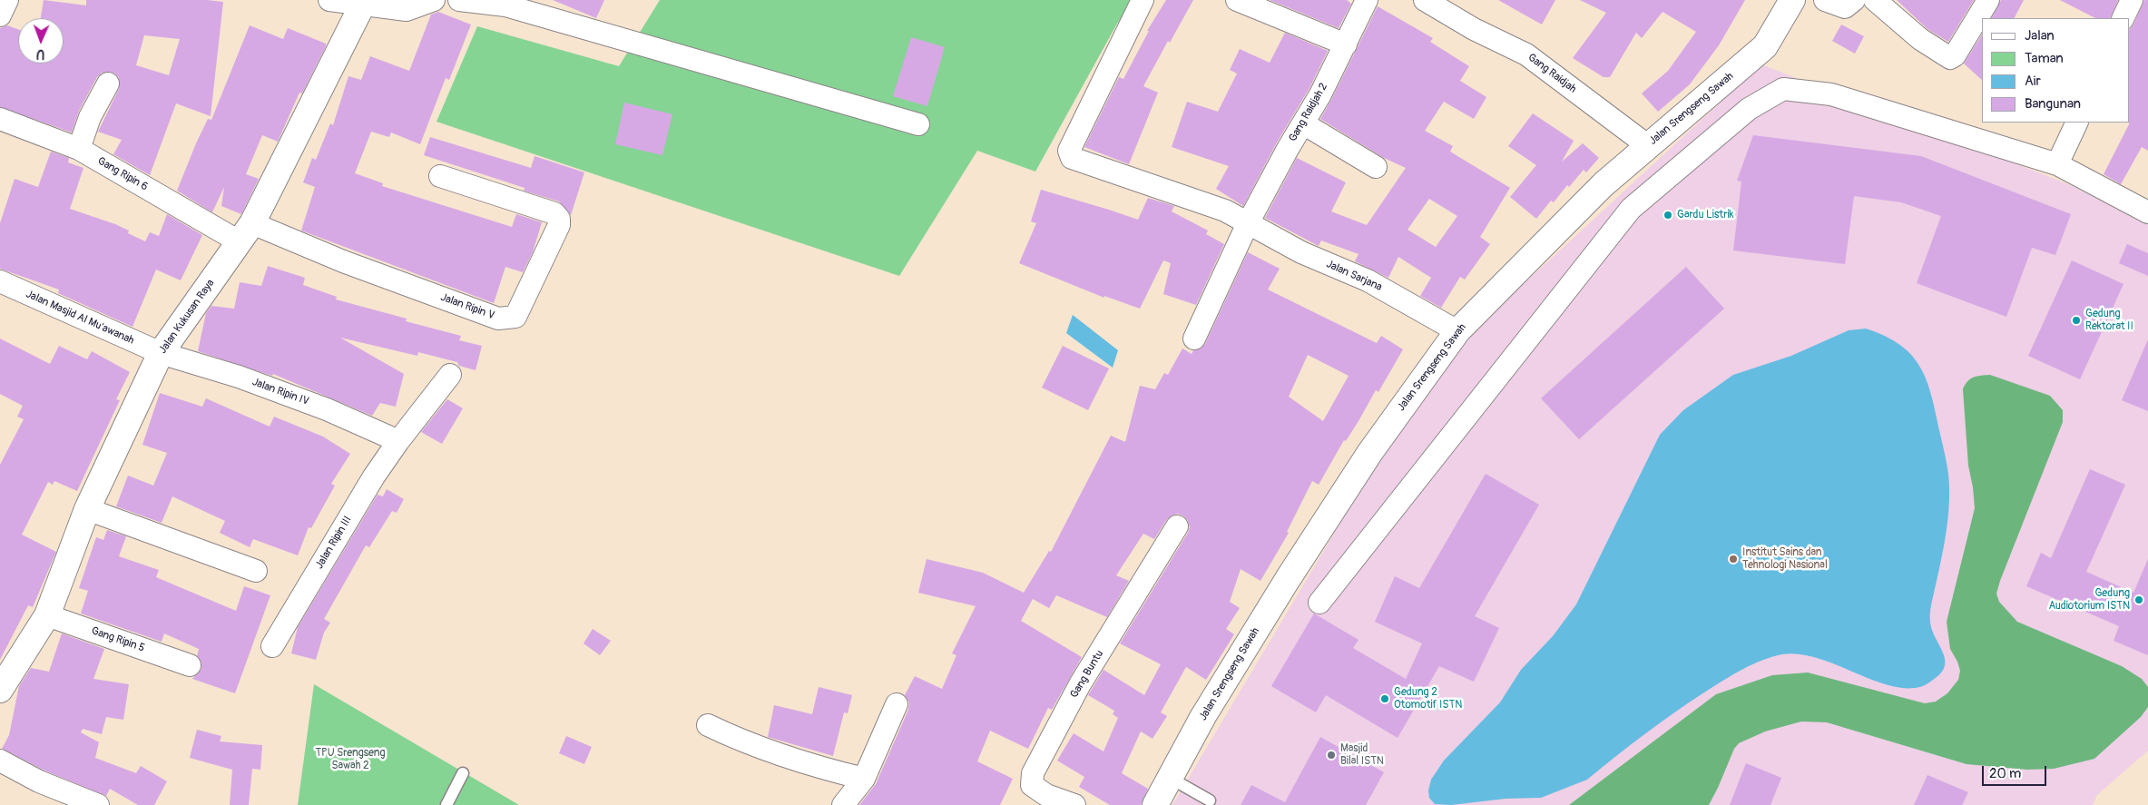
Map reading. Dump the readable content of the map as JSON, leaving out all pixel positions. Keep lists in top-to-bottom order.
{
  "streets": {
    "street": [
      "Gang Raidjah",
      "Jalan Srengseng Sawah",
      "Gang Raidjah 2",
      "Gang Ripin 6",
      "Jalan Sarjana",
      "Jalan Ripin V",
      "Jalan Kukusan Raya",
      "Jalan Masjid Al Mu'awanah",
      "Jalan Ripin IV",
      "Jalan Ripin III",
      "Gang Ripin 5",
      "Gang Buntu"
    ]
  },
  "crossings": [
    ["Gang Raidjah", "Jalan Srengseng Sawah"],
    ["Jalan Srengseng Sawah", "Jalan Sarjana"],
    ["Gang Raidjah 2", "Jalan Sarjana"],
    ["Gang Ripin 6", "Jalan Ripin V"],
    ["Gang Ripin 6", "Jalan Kukusan Raya"],
    ["Jalan Ripin V", "Jalan Kukusan Raya"],
    ["Jalan Kukusan Raya", "Jalan Masjid Al Mu'awanah"],
    ["Jalan Kukusan Raya", "Jalan Ripin IV"],
    ["Jalan Kukusan Raya", "Gang Ripin 5"],
    ["Jalan Masjid Al Mu'awanah", "Jalan Ripin IV"],
    ["Jalan Ripin IV", "Jalan Ripin III"]
  ],
  "parks": ["TPU Srengseng Sawah 2"],
  "places": [
    "Gardu Listrik",
    "Gedung Rektorat II",
    "Institut Sains dan Tehnologi Nasional",
    "Gedung Audiotorium ISTN",
    "Gedung 2 Otomotif ISTN",
    "Masjid Bilal ISTN"
  ],
  "legend": [
    "Jalan",
    "Taman",
    "Air",
    "Bangunan"
  ],
  "scale_bar": "20 m",
  "north": "bottom"
}
